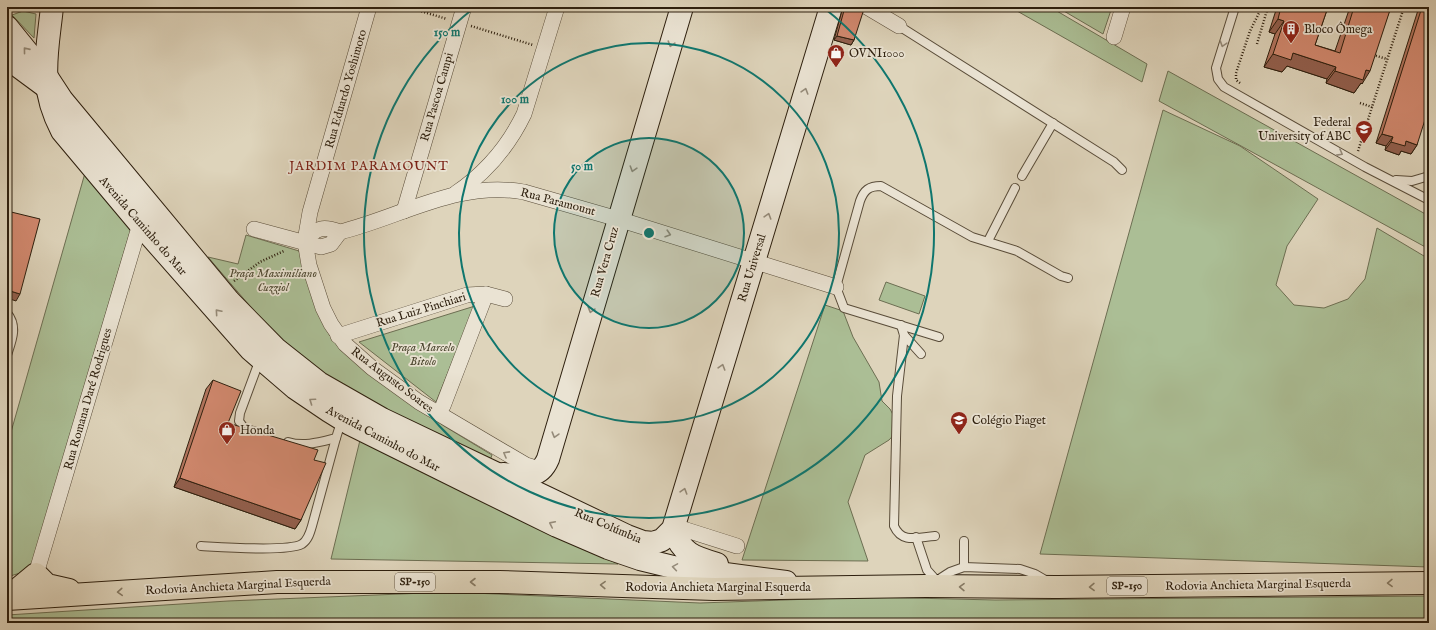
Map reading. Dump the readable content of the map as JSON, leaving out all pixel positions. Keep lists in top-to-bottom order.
{
  "streets": {
    "highway": ["SP-150", "Rodovia Anchieta Marginal Esquerda"],
    "street": [
      "Rua Eduardo Yoshimoto",
      "Rua Pascoa Campi",
      "Rua Paramount",
      "Avenida Caminho do Mar",
      "Rua Vera Cruz",
      "Rua Universal",
      "Rua Luiz Pinchiari",
      "Rua Augusto Soares",
      "Rua Romana Daré Rodrigues",
      "Rua Colúmbia"
    ]
  },
  "crossings": [
    ["Rua Eduardo Yoshimoto", "Rua Paramount"],
    ["Rua Eduardo Yoshimoto", "Rua Augusto Soares"],
    ["Rua Pascoa Campi", "Rua Paramount"],
    ["Rua Paramount", "Rua Vera Cruz"],
    ["Rua Paramount", "Rua Universal"],
    ["Rua Paramount", "Rua Augusto Soares"],
    ["Avenida Caminho do Mar", "Rua Romana Daré Rodrigues"],
    ["Avenida Caminho do Mar", "Rua Colúmbia"],
    ["Avenida Caminho do Mar", "Rodovia Anchieta Marginal Esquerda"],
    ["Rua Vera Cruz", "Rua Augusto Soares"],
    ["Rua Vera Cruz", "Rua Colúmbia"],
    ["Rua Universal", "Rua Colúmbia"],
    ["Rua Luiz Pinchiari", "Rua Augusto Soares"],
    ["Rua Augusto Soares", "Rua Colúmbia"]
  ],
  "one_way": ["Rua Universal", "Rua Augusto Soares", "Rodovia Anchieta Marginal Esquerda"],
  "districts": ["JARDIM PARAMOUNT"],
  "parks": ["Praça Maximiliano Cuzziol", "Praça Marcelo Bitolo"],
  "places": {
    "building": ["Bloco Ômega"],
    "shop": ["OVNI1000", "Honda"],
    "school or university": ["Federal University of ABC", "Colégio Piaget"]
  },
  "rings": ["150 m", "100 m", "50 m"]
}
